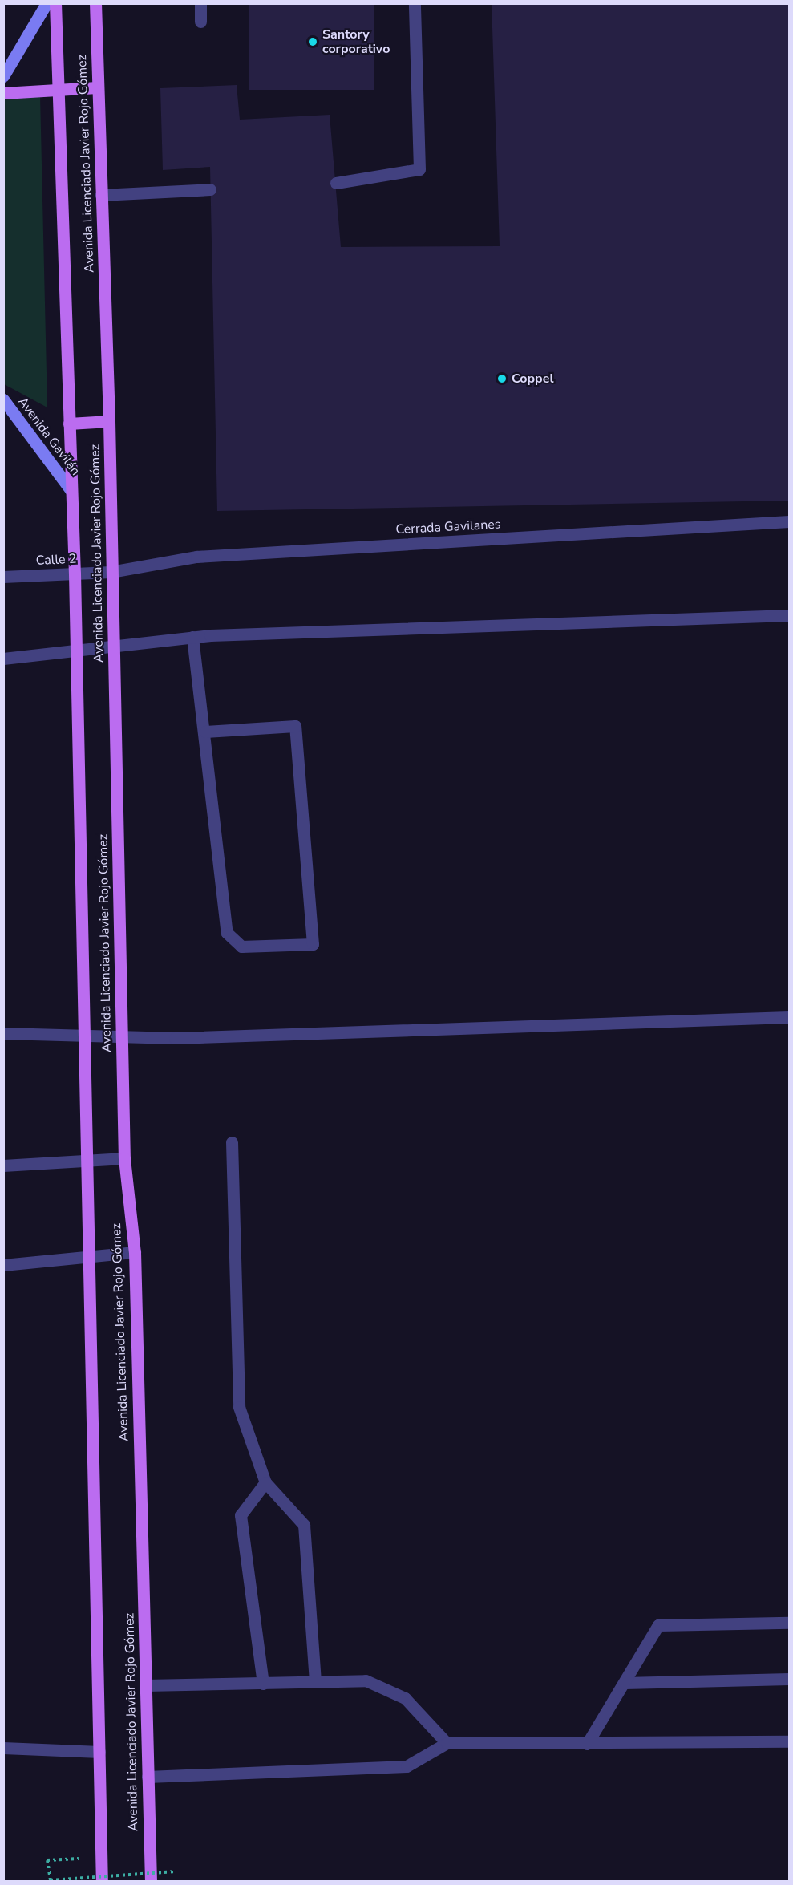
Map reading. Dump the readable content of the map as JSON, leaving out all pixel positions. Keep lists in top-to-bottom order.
{
  "streets": {
    "main road": ["Avenida Licenciado Javier Rojo Gómez", "Avenida Gavilán"],
    "street": ["Cerrada Gavilanes", "Calle 2"]
  },
  "crossings": [
    ["Avenida Licenciado Javier Rojo Gómez", "Avenida Gavilán"],
    ["Avenida Licenciado Javier Rojo Gómez", "Cerrada Gavilanes"],
    ["Avenida Licenciado Javier Rojo Gómez", "Calle 2"],
    ["Cerrada Gavilanes", "Calle 2"]
  ],
  "places": ["Santory corporativo", "Coppel"]
}
